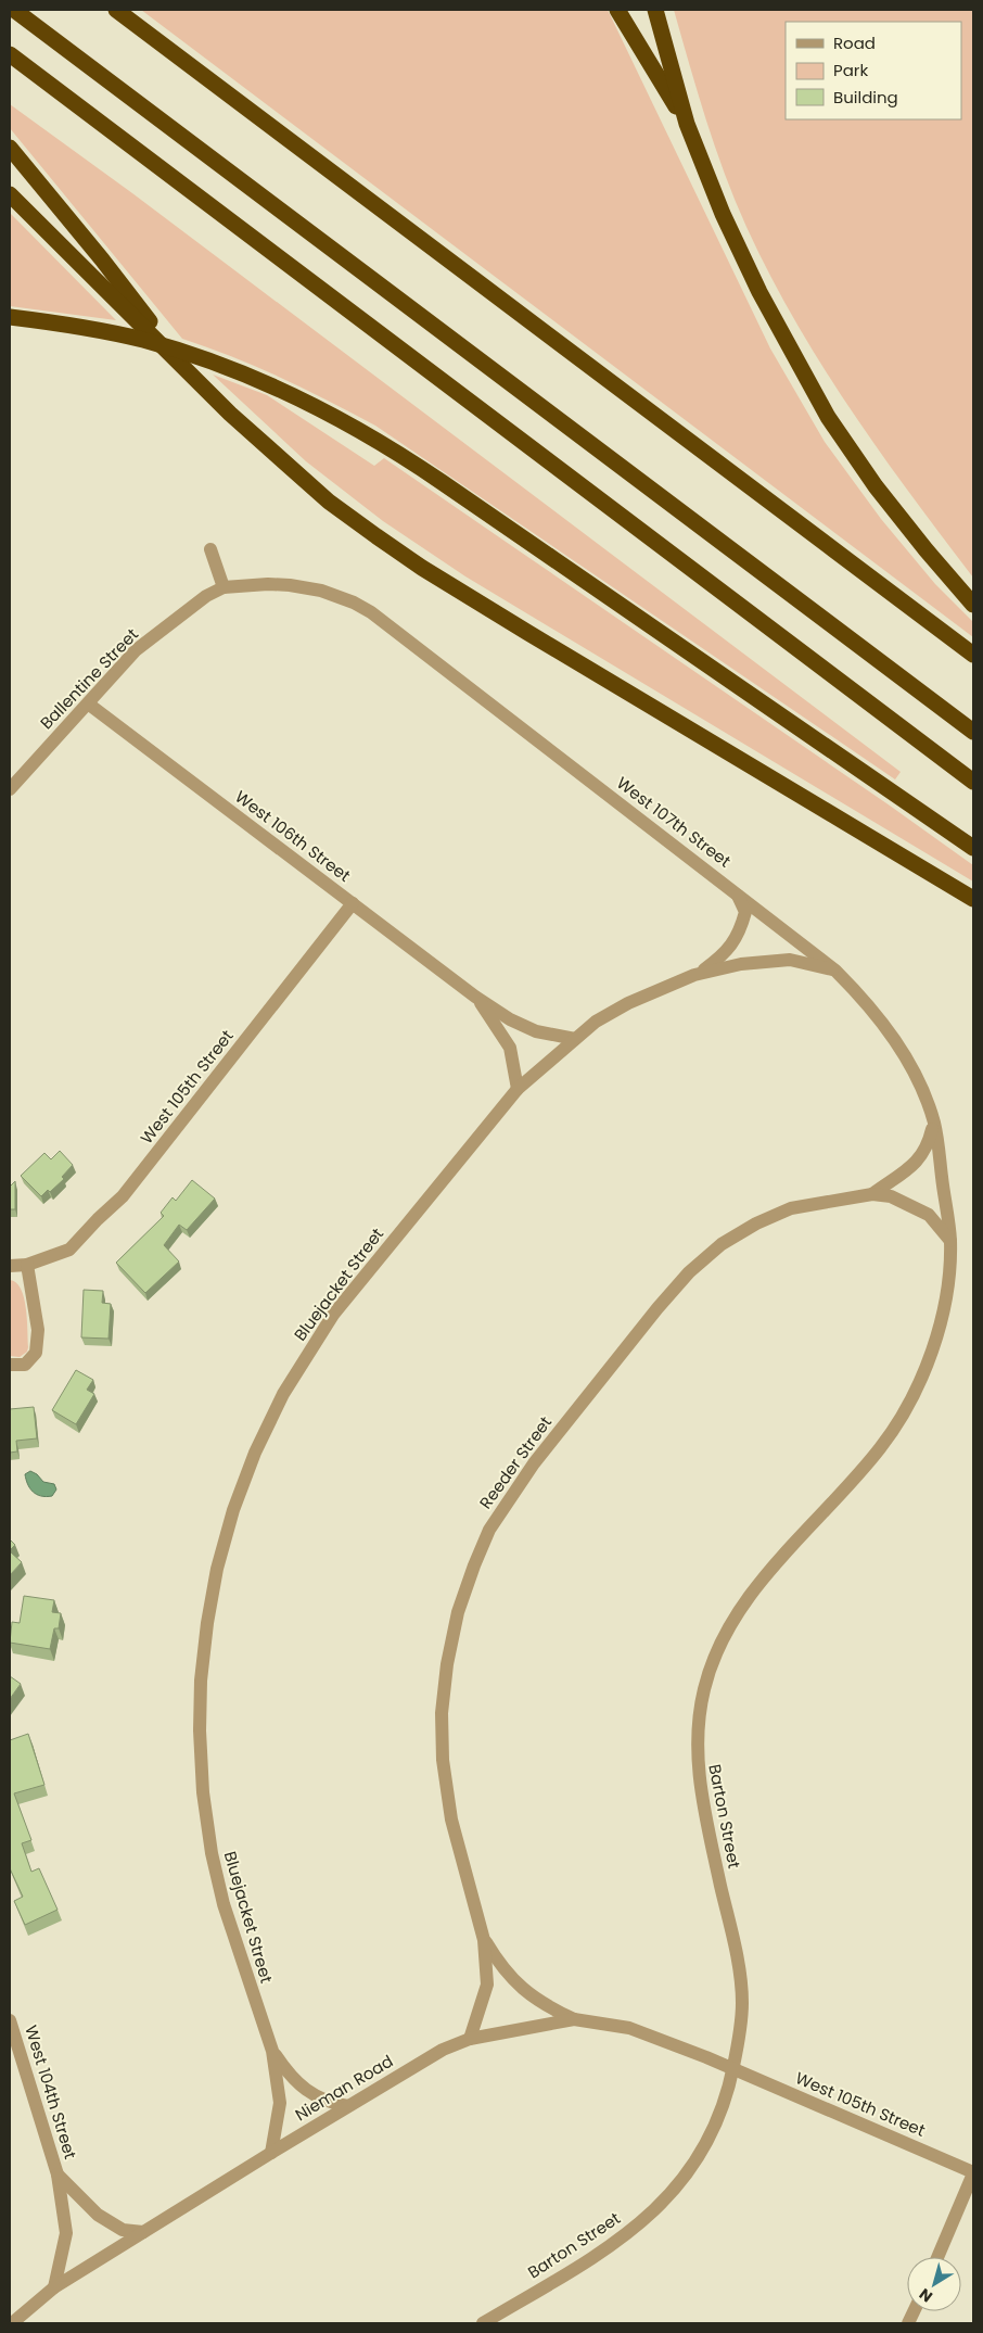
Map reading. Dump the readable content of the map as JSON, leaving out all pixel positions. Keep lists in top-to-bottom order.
{
  "streets": {
    "street": [
      "Ballentine Street",
      "West 107th Street",
      "West 106th Street",
      "West 105th Street",
      "Bluejacket Street",
      "Reeder Street",
      "Barton Street",
      "Nieman Road",
      "West 104th Street"
    ]
  },
  "crossings": [
    ["Ballentine Street", "West 107th Street"],
    ["Ballentine Street", "West 106th Street"],
    ["West 107th Street", "Bluejacket Street"],
    ["West 107th Street", "Reeder Street"],
    ["West 107th Street", "Barton Street"],
    ["West 106th Street", "West 105th Street"],
    ["West 106th Street", "Bluejacket Street"],
    ["West 105th Street", "Barton Street"],
    ["West 105th Street", "Nieman Road"],
    ["Bluejacket Street", "Nieman Road"],
    ["Reeder Street", "Barton Street"],
    ["Reeder Street", "Nieman Road"],
    ["Barton Street", "Nieman Road"],
    ["Nieman Road", "West 104th Street"]
  ],
  "legend": ["Road", "Park", "Building"],
  "north": "bottom left"
}
